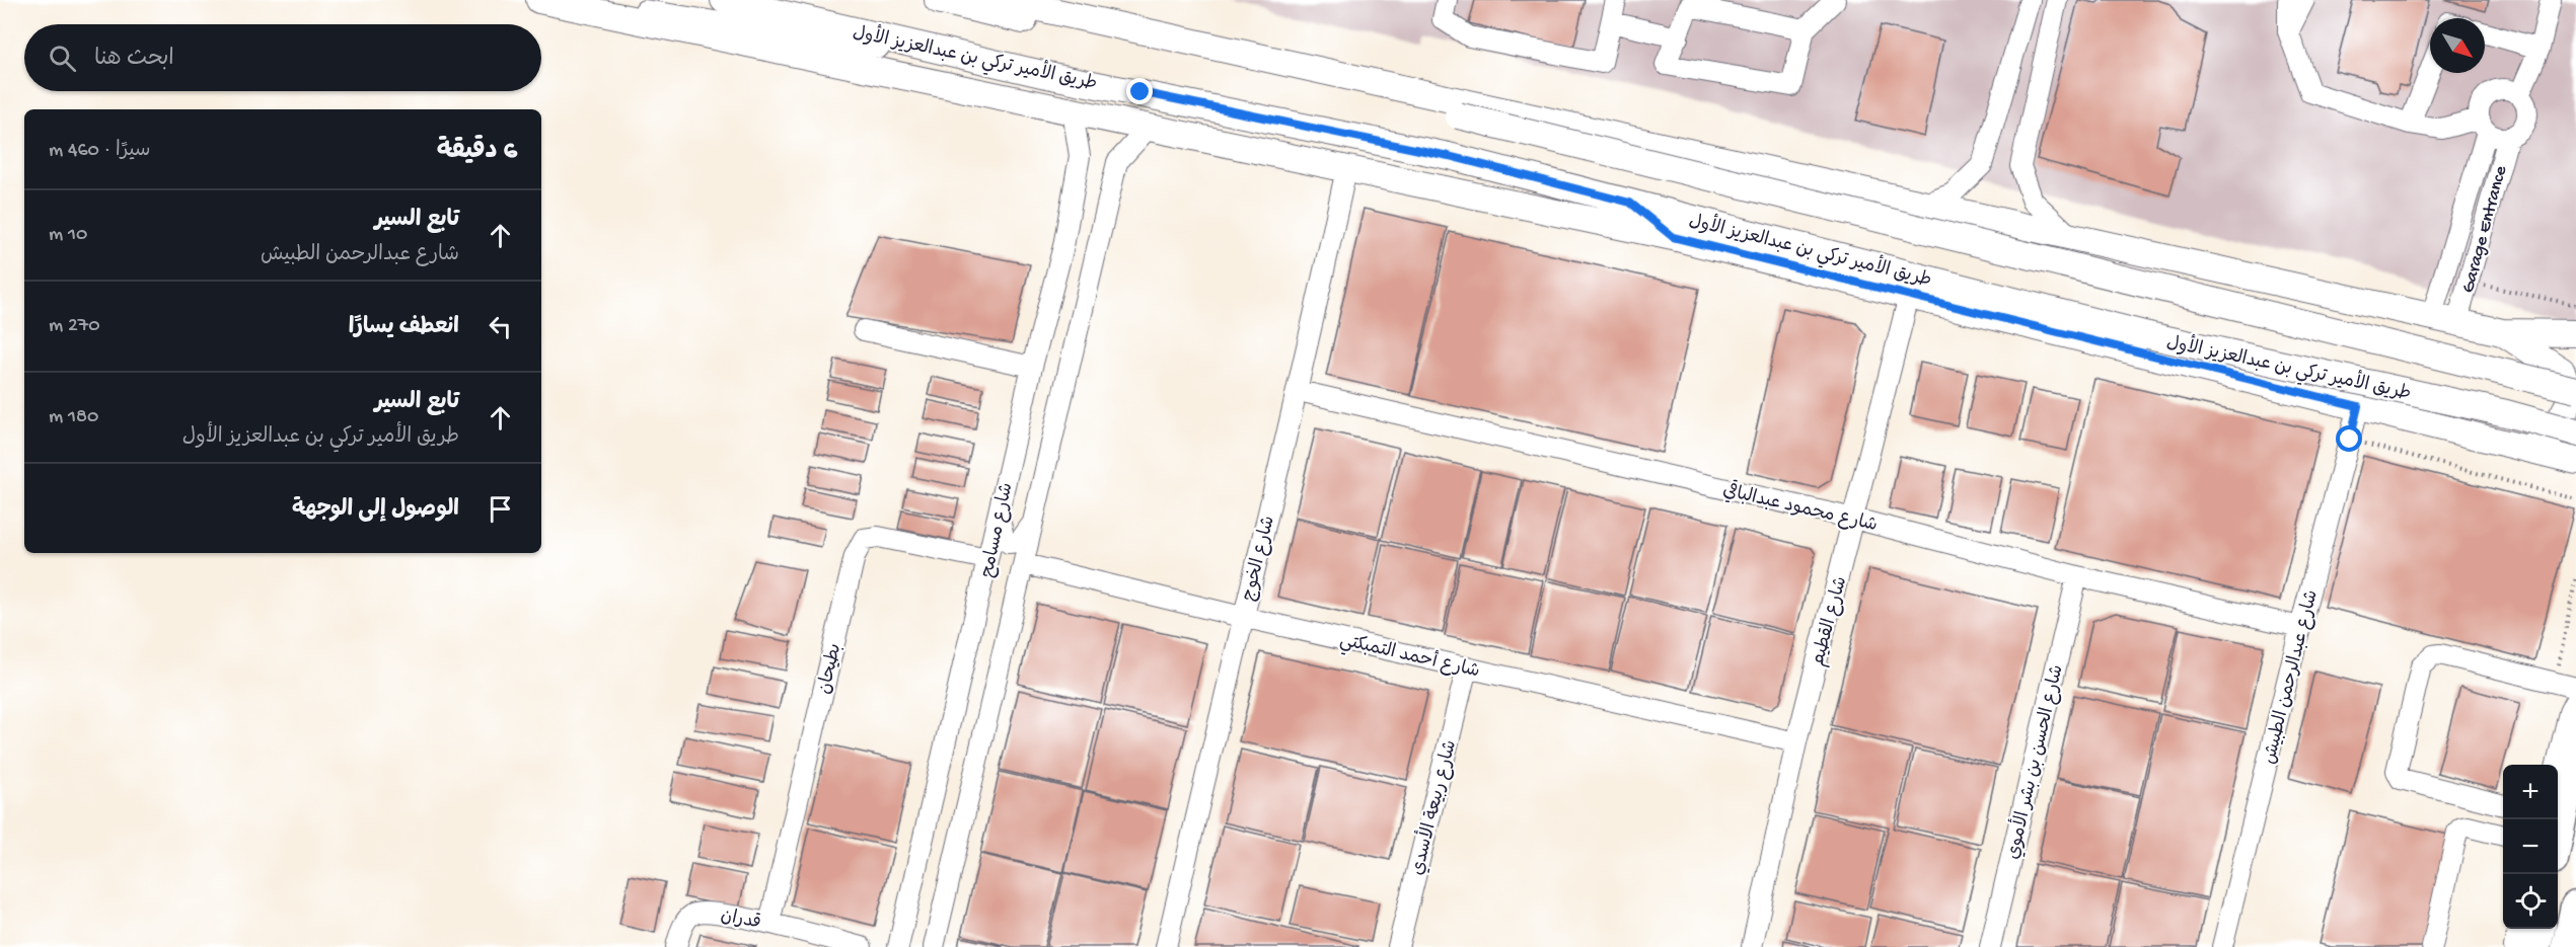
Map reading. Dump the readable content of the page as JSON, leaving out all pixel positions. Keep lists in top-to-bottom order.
{
  "streets": {
    "main road": ["طريق الأمير تركي بن عبدالعزيز الأول"],
    "street": [
      "Garage Entrance",
      "شارع محمود عبدالباقي",
      "شارع مسامح",
      "شارع الخوج",
      "شارع القطيم",
      "شارع أحمد التمبكتي",
      "بطيحان",
      "شارع عبدالرحمن الطبيش",
      "شارع الحسن بن بشر الأموي",
      "شارع ربيعة الأسدي",
      "قدران"
    ]
  },
  "crossings": [
    ["شارع محمود عبدالباقي", "شارع الخوج"],
    ["شارع محمود عبدالباقي", "شارع القطيم"],
    ["شارع محمود عبدالباقي", "شارع عبدالرحمن الطبيش"],
    ["شارع محمود عبدالباقي", "شارع الحسن بن بشر الأموي"],
    ["شارع مسامح", "شارع أحمد التمبكتي"],
    ["شارع مسامح", "بطيحان"],
    ["شارع الخوج", "شارع أحمد التمبكتي"],
    ["شارع القطيم", "شارع أحمد التمبكتي"],
    ["شارع أحمد التمبكتي", "شارع ربيعة الأسدي"],
    ["بطيحان", "قدران"]
  ],
  "north": "bottom right",
  "page": {
    "search": "ابحث هنا",
    "heading": ["6 دقيقة", "سيرًا · 460 m"],
    "list": [
      ["تابع السير", "شارع عبدالرحمن الطبيش", "10 m"],
      ["انعطف يسارًا", "270 m"],
      ["تابع السير", "طريق الأمير تركي بن عبدالعزيز الأول", "180 m"],
      "الوصول إلى الوجهة"
    ],
    "map_buttons": ["+", "−"]
  }
}
